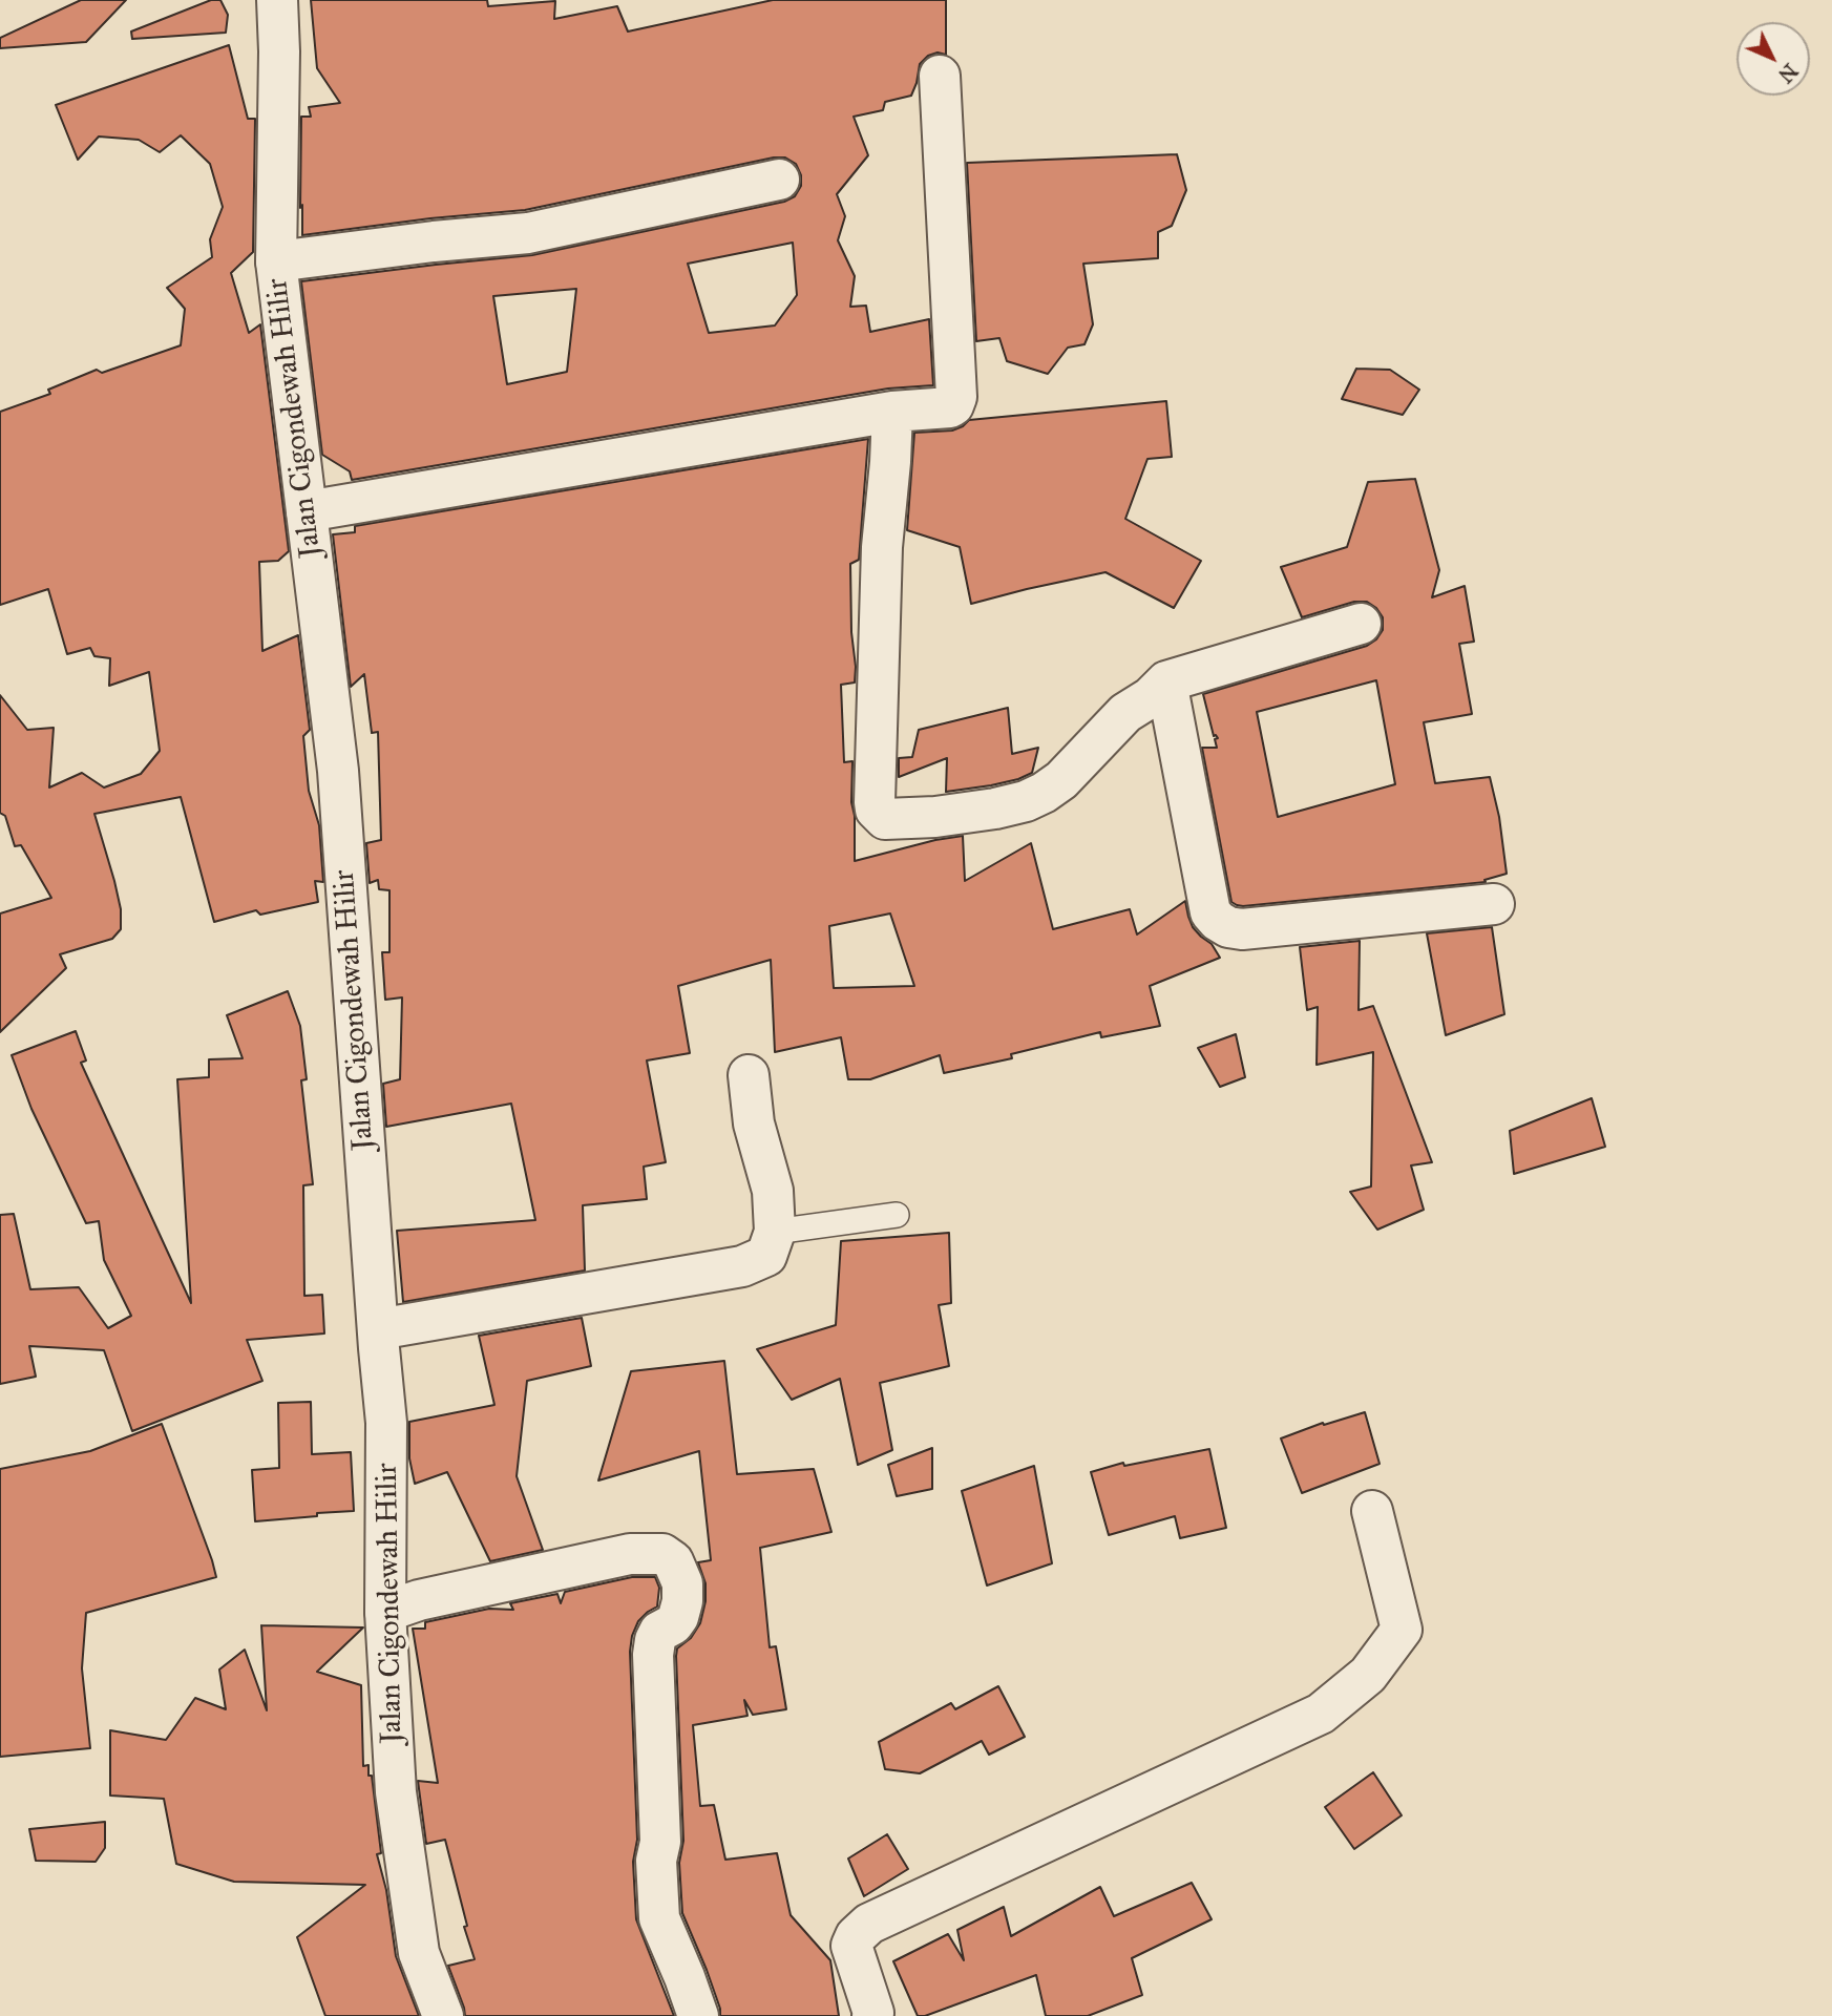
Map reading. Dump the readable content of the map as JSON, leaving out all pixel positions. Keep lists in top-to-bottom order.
{
  "streets": {
    "street": ["Jalan Cigondewah Hilir"]
  },
  "north": "bottom right"
}
